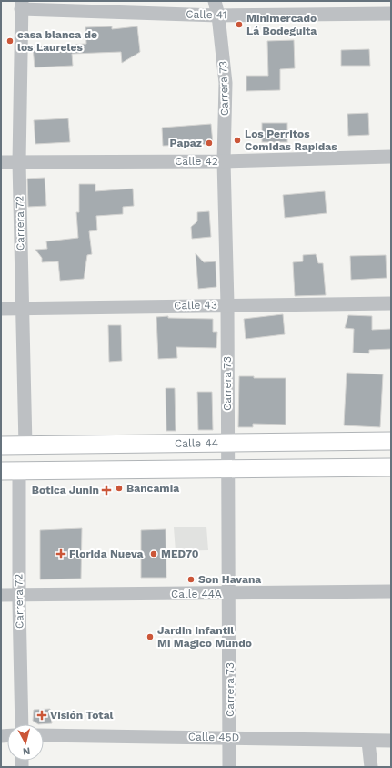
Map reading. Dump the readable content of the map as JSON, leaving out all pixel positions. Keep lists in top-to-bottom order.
{
  "streets": {
    "main road": ["Calle 44"],
    "street": [
      "Calle 41",
      "Carrera 73",
      "Calle 42",
      "Carrera 72",
      "Calle 43",
      "Calle 44A",
      "Calle 45D"
    ]
  },
  "crossings": [
    ["Calle 41", "Carrera 73"],
    ["Calle 41", "Carrera 72"],
    ["Carrera 73", "Calle 42"],
    ["Carrera 73", "Calle 43"],
    ["Carrera 73", "Calle 44"],
    ["Carrera 73", "Calle 44A"],
    ["Carrera 73", "Calle 45D"],
    ["Calle 42", "Carrera 72"],
    ["Carrera 72", "Calle 43"],
    ["Carrera 72", "Calle 44"],
    ["Carrera 72", "Calle 44A"]
  ],
  "places": {
    "other": [
      "Minimercado Lá Bodeguita",
      "casa blanca de los Laureles",
      "Los Perritos Comidas Rapidas",
      "Papaz",
      "Bancamia",
      "MED70",
      "Son Havana",
      "Jardin Infantil Mi Magico Mundo"
    ],
    "health": ["Botica Junin", "Florida Nueva", "Visión Total"]
  },
  "north": "bottom"
}
